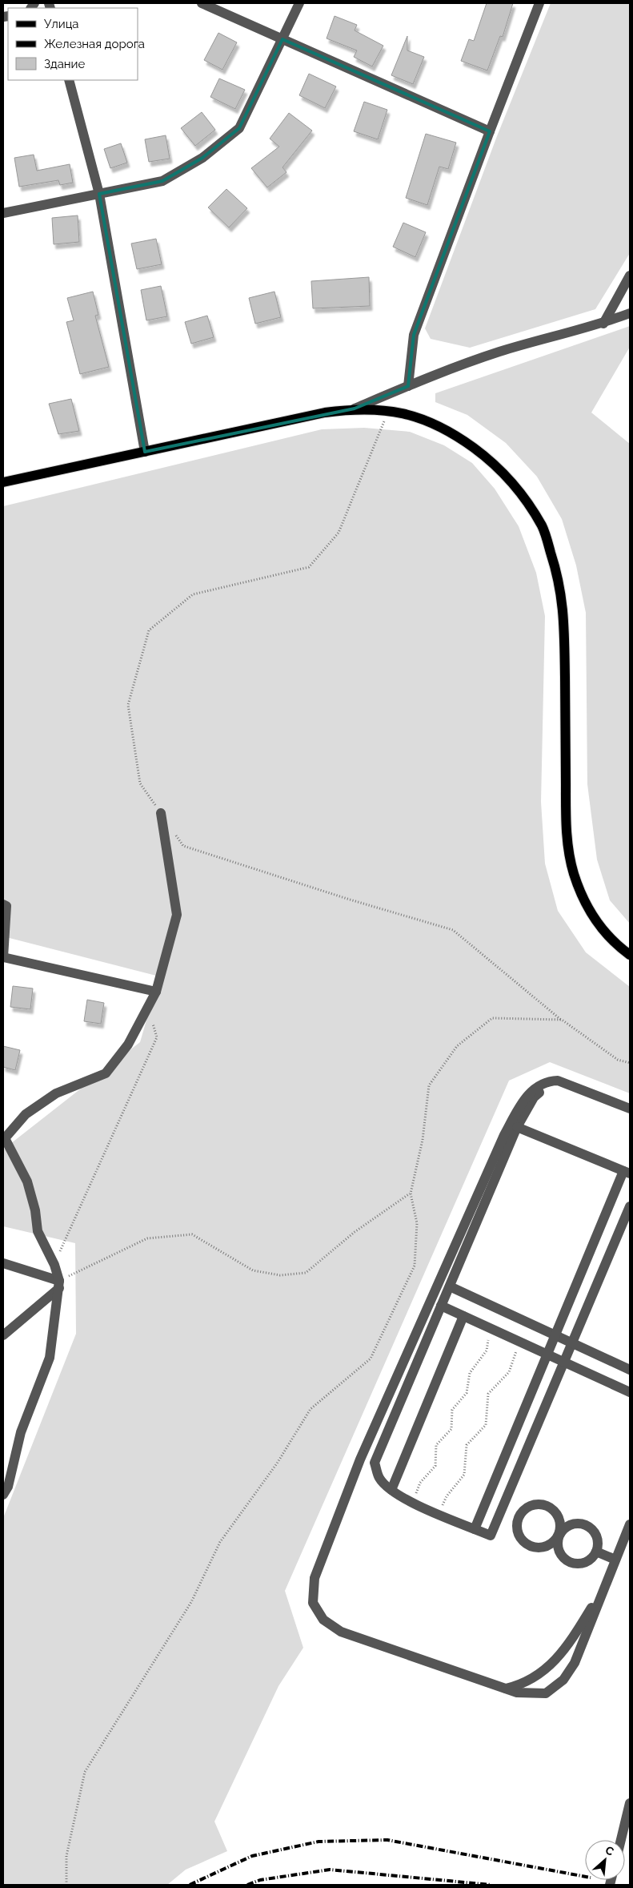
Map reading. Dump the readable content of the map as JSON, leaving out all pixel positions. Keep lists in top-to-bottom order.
{
  "legend": ["Улица", "Железная дорога", "Здание"],
  "north": "top right"
}
